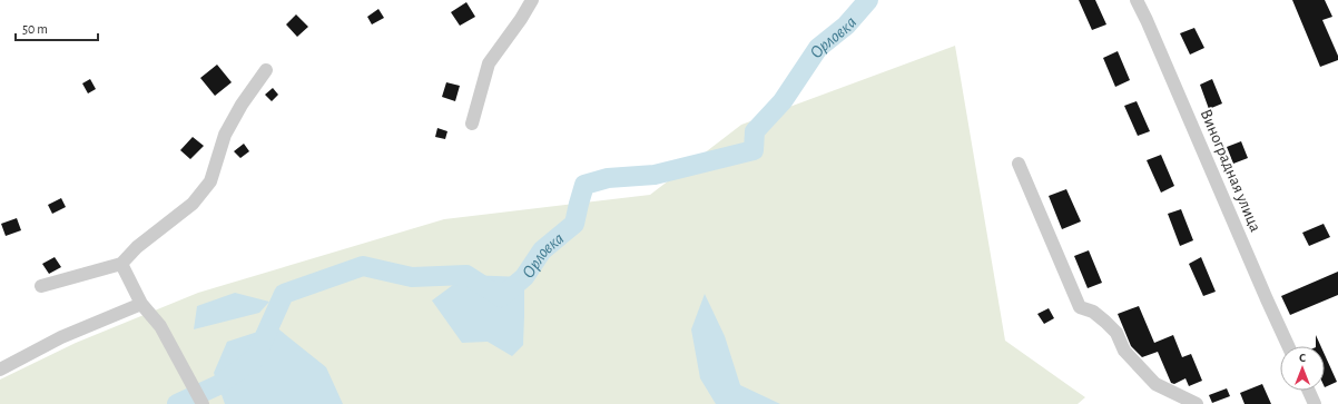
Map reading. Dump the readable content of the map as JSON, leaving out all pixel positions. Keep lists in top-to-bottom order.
{
  "streets": {
    "street": ["Виноградная улица"]
  },
  "water": ["Орловка"],
  "scale_bar": "50 m",
  "north": "top"
}
